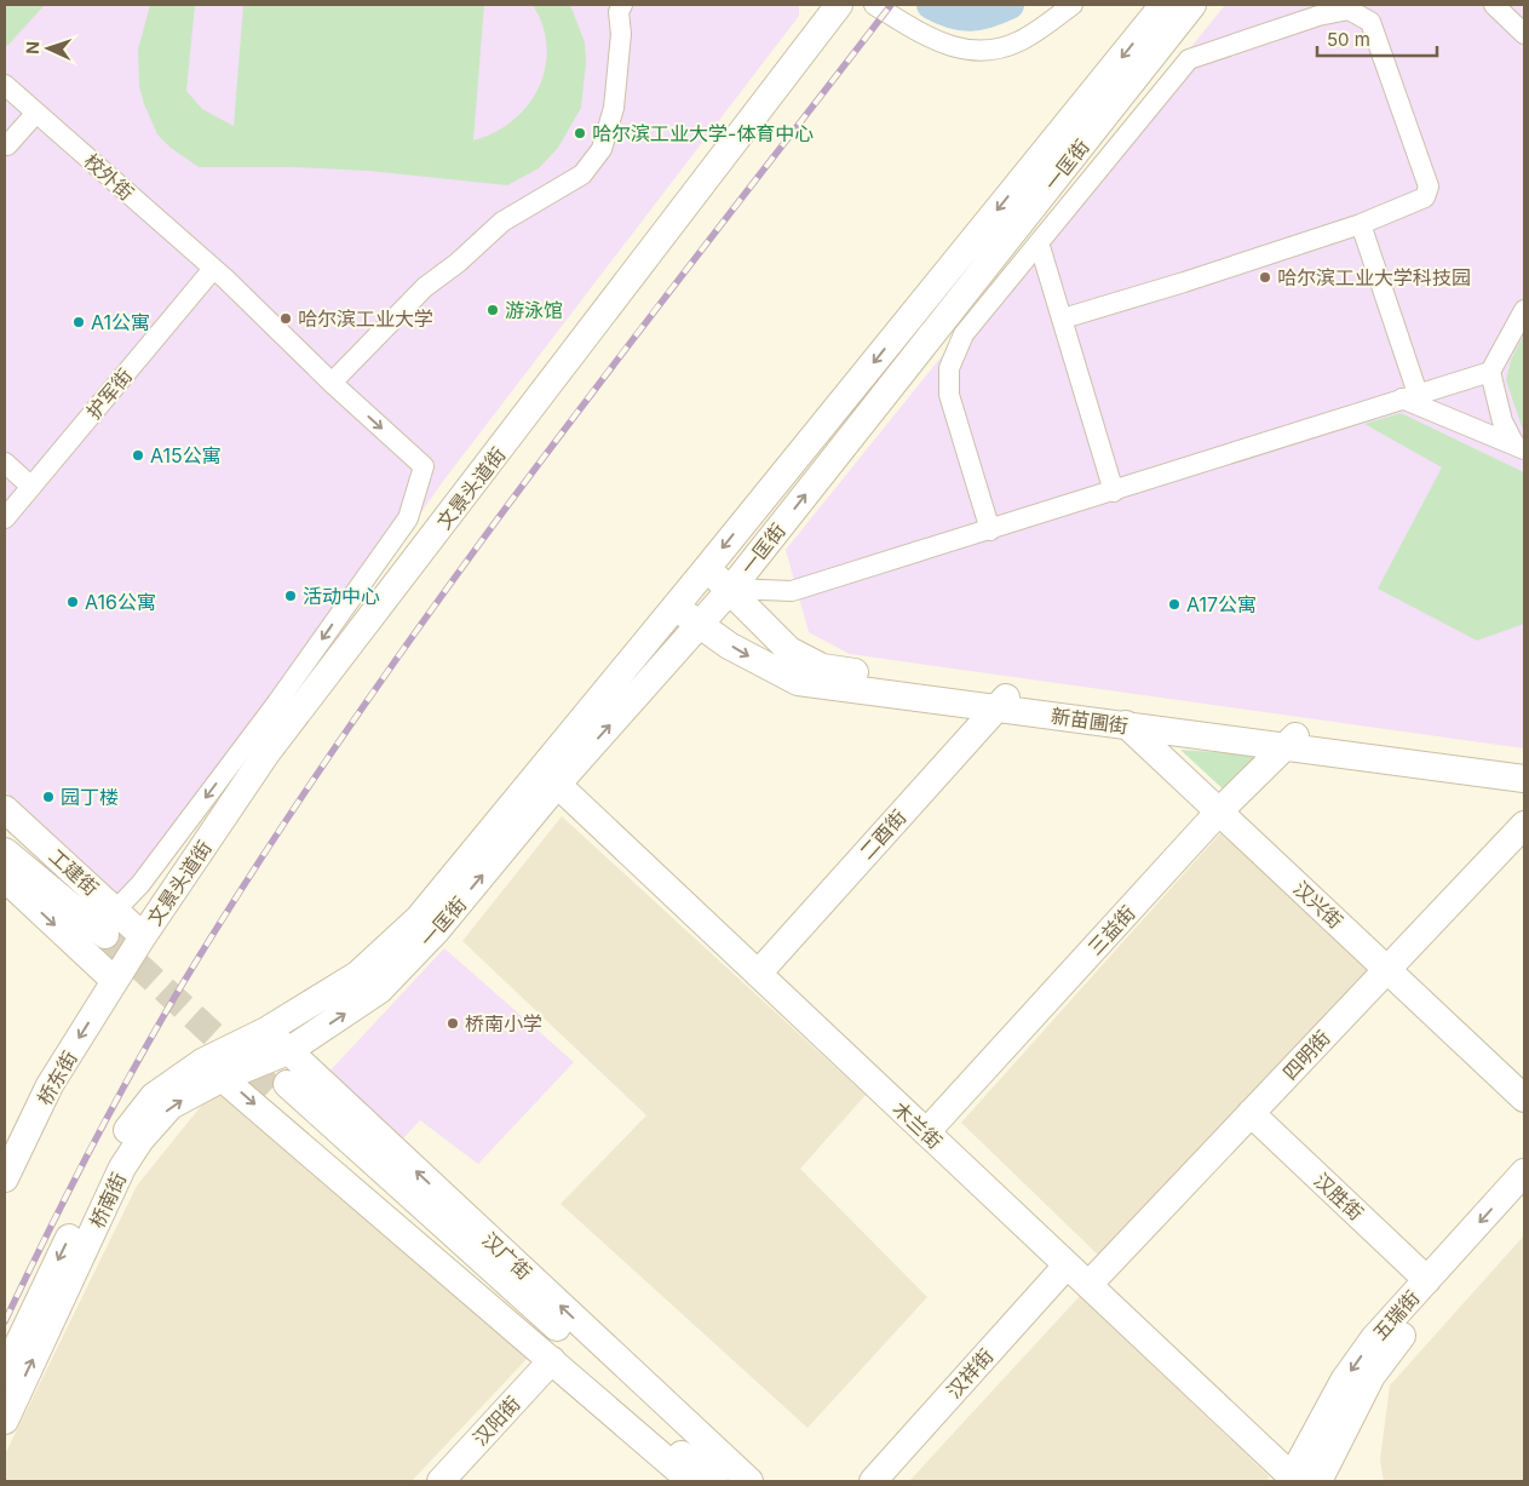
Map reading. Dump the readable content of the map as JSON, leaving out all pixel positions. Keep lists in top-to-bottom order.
{
  "streets": {
    "main road": [
      "一匡街",
      "文景头道街",
      "新苗圃街",
      "二酉街",
      "工建街",
      "汉兴街",
      "三益街",
      "四明街",
      "桥东街",
      "木兰街",
      "汉胜街",
      "桥南街",
      "汉广街",
      "五瑞街",
      "汉祥街",
      "汉阳街"
    ],
    "street": ["校外街", "护军街"]
  },
  "crossings": [
    ["一匡街", "新苗圃街"],
    ["一匡街", "木兰街"],
    ["一匡街", "桥南街"],
    ["一匡街", "汉广街"],
    ["校外街", "护军街"],
    ["校外街", "工建街"],
    ["文景头道街", "工建街"],
    ["文景头道街", "桥东街"],
    ["新苗圃街", "二酉街"],
    ["新苗圃街", "汉兴街"],
    ["新苗圃街", "三益街"],
    ["二酉街", "木兰街"],
    ["汉兴街", "三益街"],
    ["汉兴街", "四明街"],
    ["三益街", "木兰街"],
    ["四明街", "木兰街"],
    ["四明街", "汉胜街"],
    ["木兰街", "五瑞街"],
    ["木兰街", "汉祥街"],
    ["汉胜街", "五瑞街"],
    ["桥南街", "汉广街"]
  ],
  "one_way": ["校外街", "桥东街"],
  "places": [
    "哈尔滨工业大学-体育中心",
    "哈尔滨工业大学科技园",
    "游泳馆",
    "哈尔滨工业大学",
    "A1公寓",
    "A15公寓",
    "活动中心",
    "A16公寓",
    "A17公寓",
    "园丁楼",
    "桥南小学"
  ],
  "scale_bar": "50 m",
  "north": "left"
}
